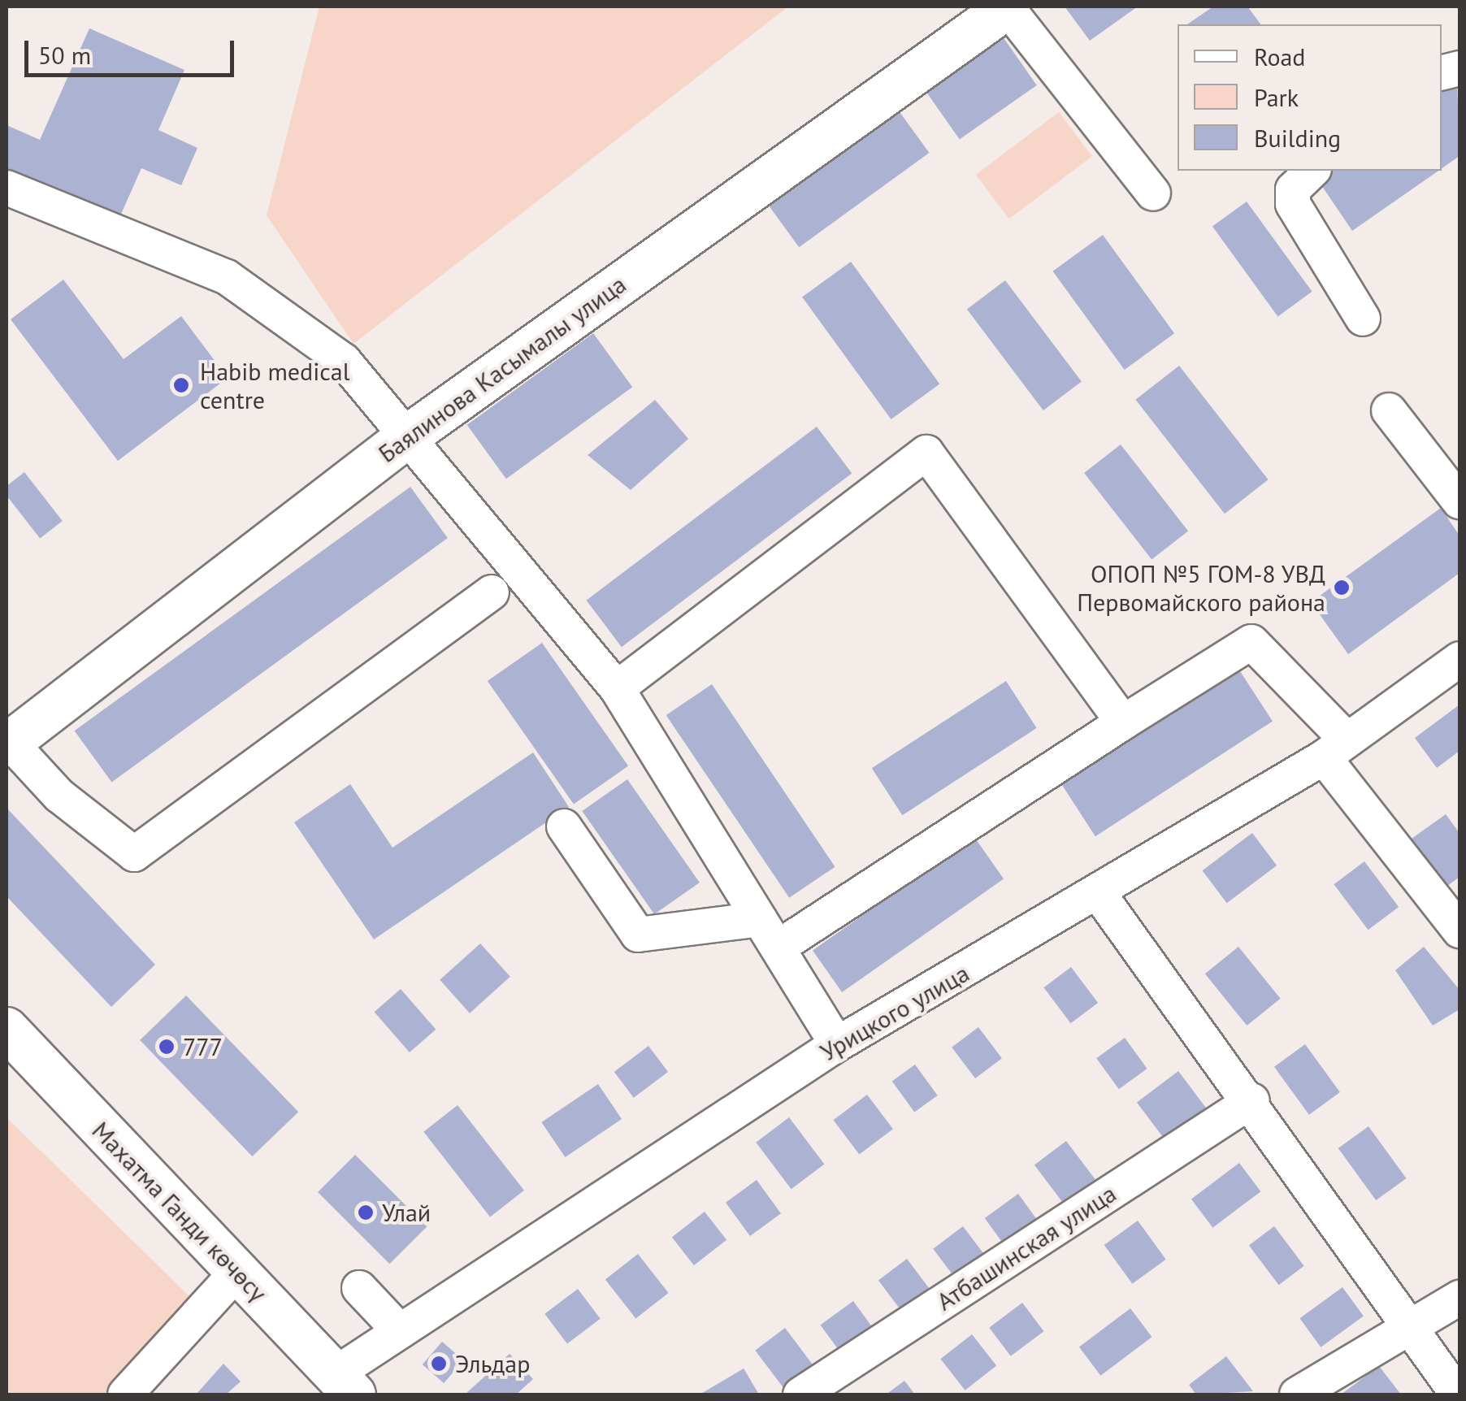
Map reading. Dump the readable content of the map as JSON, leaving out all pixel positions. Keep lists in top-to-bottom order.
{
  "streets": {
    "main road": ["Баялинова Касымалы улица", "Махатма Ганди көчөсү"],
    "street": ["Урицкого улица", "Атбашинская улица"]
  },
  "crossings": [
    ["Урицкого улица", "Махатма Ганди көчөсү"]
  ],
  "places": [
    "Habib medical centre",
    "ОПОП №5 ГОМ-8 УВД Первомайского района",
    "777",
    "Улай",
    "Эльдар"
  ],
  "legend": ["Road", "Park", "Building"],
  "scale_bar": "50 m"
}
